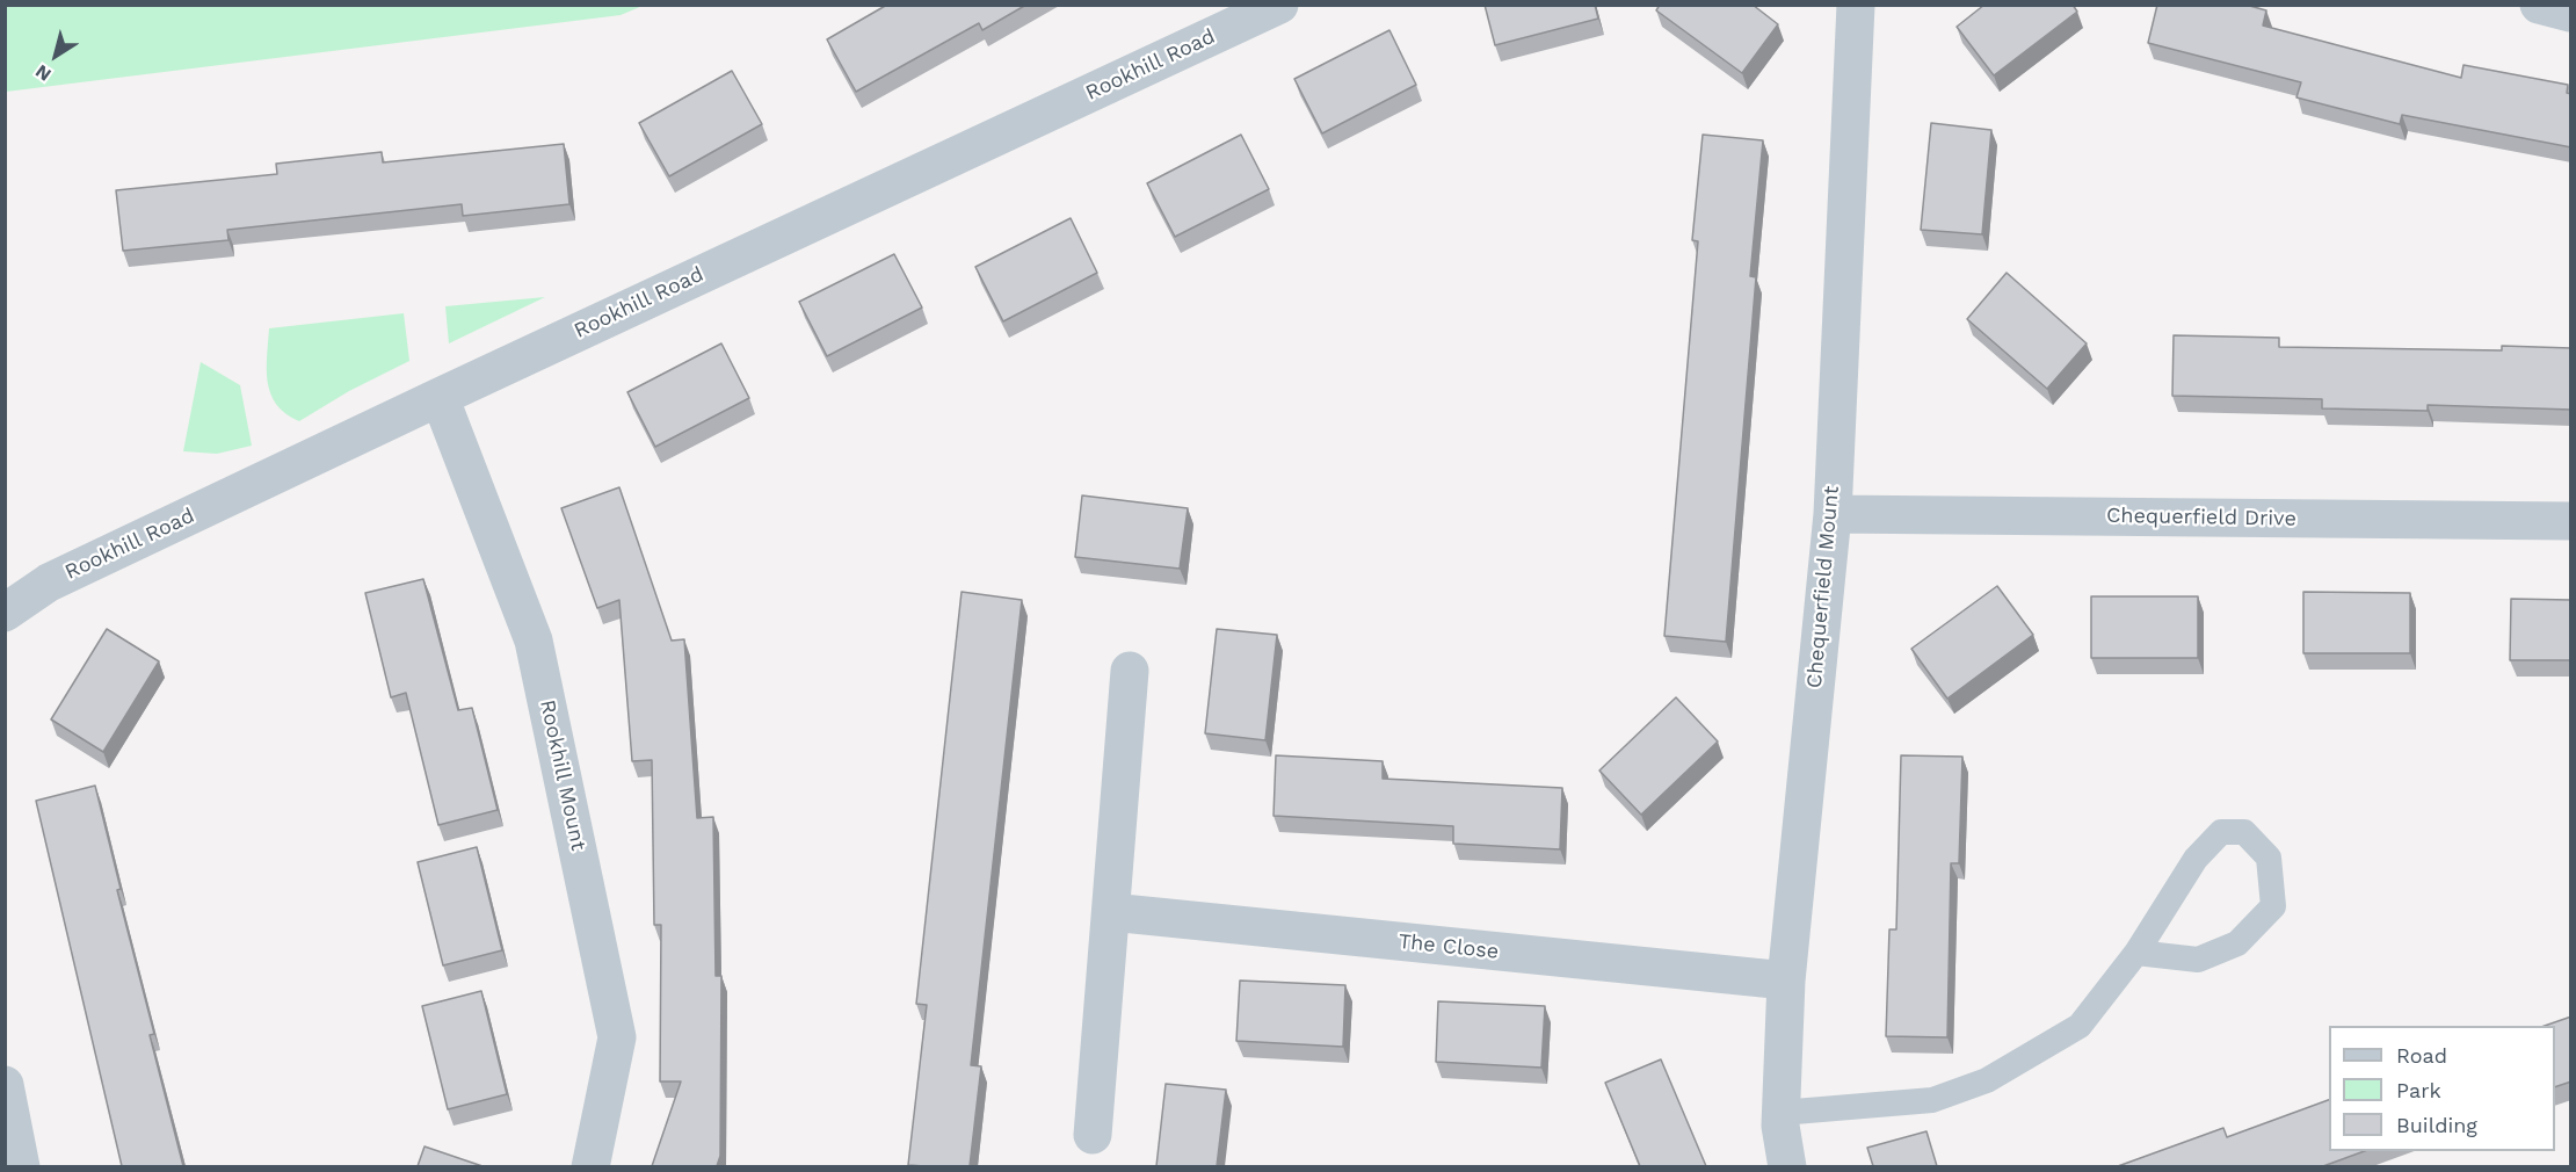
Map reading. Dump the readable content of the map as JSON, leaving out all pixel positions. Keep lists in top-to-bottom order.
{
  "streets": {
    "street": [
      "Rookhill Road",
      "Chequerfield Drive",
      "Chequerfield Mount",
      "Rookhill Mount",
      "The Close"
    ]
  },
  "crossings": [
    ["Rookhill Road", "Rookhill Mount"],
    ["Chequerfield Drive", "Chequerfield Mount"],
    ["Chequerfield Mount", "The Close"]
  ],
  "legend": ["Road", "Park", "Building"],
  "north": "bottom left"
}
